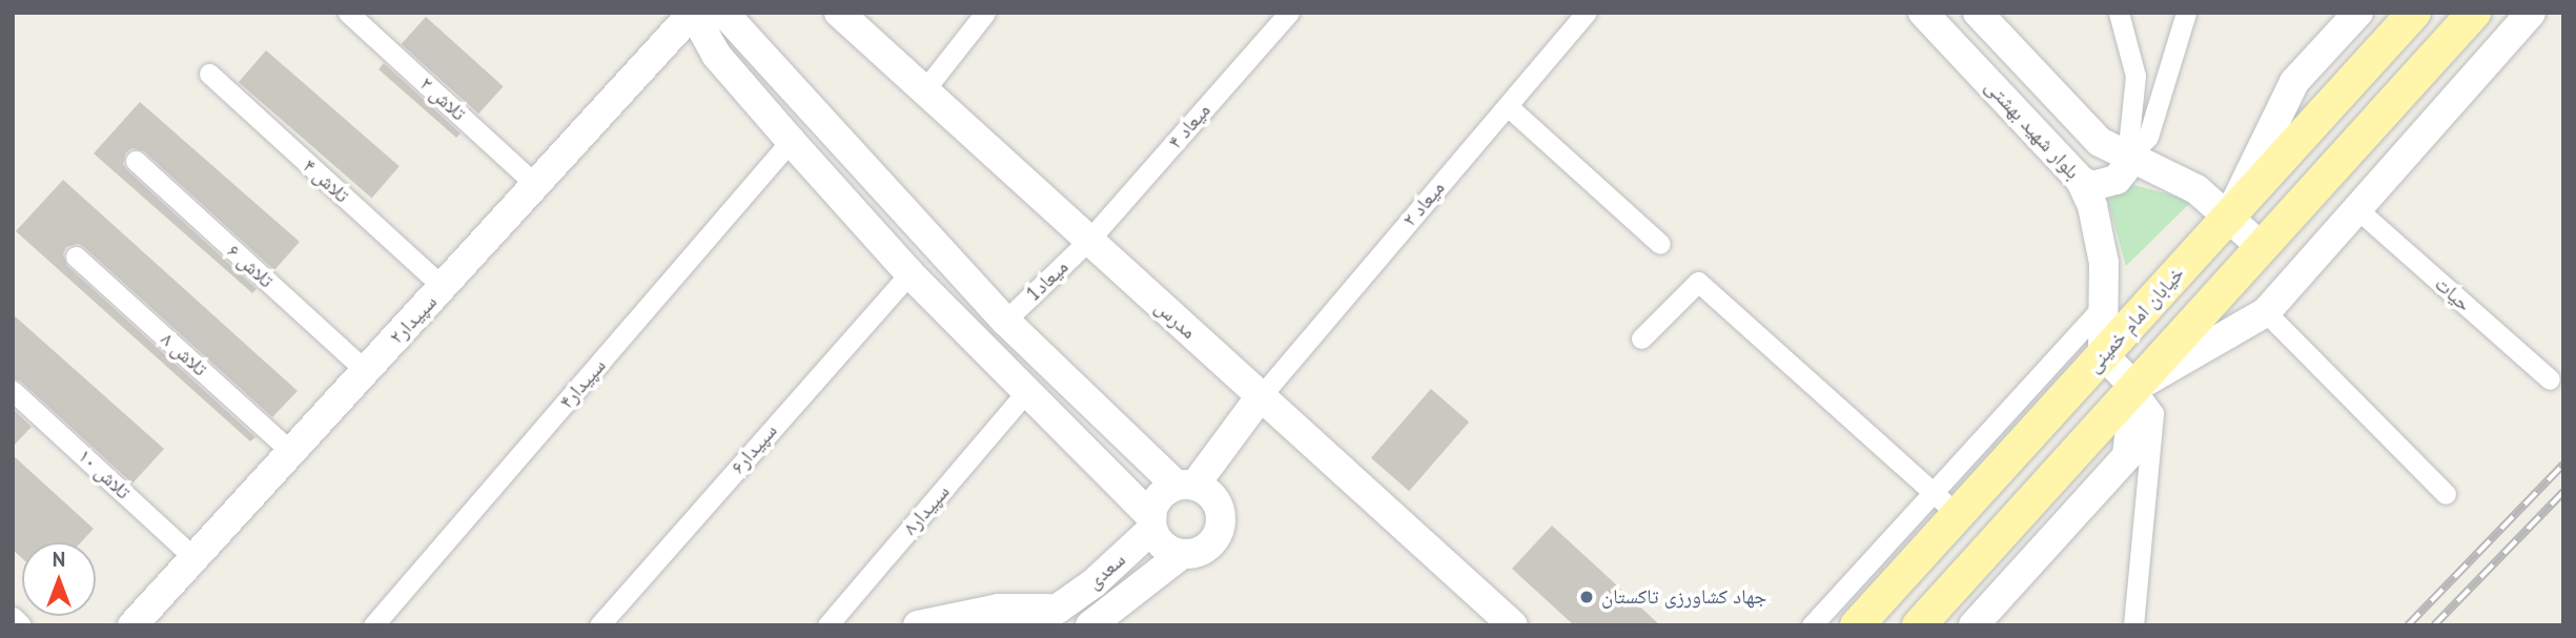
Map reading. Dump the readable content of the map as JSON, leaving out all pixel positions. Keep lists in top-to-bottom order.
{
  "streets": {
    "main road": ["خیابان امام خمینی"],
    "street": [
      "تلاش ۲",
      "میعاد ۴",
      "بلوار شهید بهشتی",
      "تلاش ۴",
      "میعاد ۲",
      "تلاش ۶",
      "میعاد1",
      "حیات",
      "سپیدار۲",
      "مدرس",
      "تلاش ۸",
      "سپیدار۴",
      "سپیدار۶",
      "تلاش ۱۰",
      "سپیدار۸",
      "سعدی"
    ]
  },
  "crossings": [
    ["تلاش ۲", "سپیدار۲"],
    ["میعاد ۴", "میعاد1"],
    ["میعاد ۴", "مدرس"],
    ["بلوار شهید بهشتی", "خیابان امام خمینی"],
    ["تلاش ۴", "سپیدار۲"],
    ["میعاد ۲", "مدرس"],
    ["تلاش ۶", "سپیدار۲"],
    ["میعاد1", "مدرس"],
    ["سپیدار۲", "تلاش ۸"],
    ["سپیدار۲", "تلاش ۱۰"]
  ],
  "places": ["جهاد کشاورزی تاکستان"],
  "north": "top"
}
